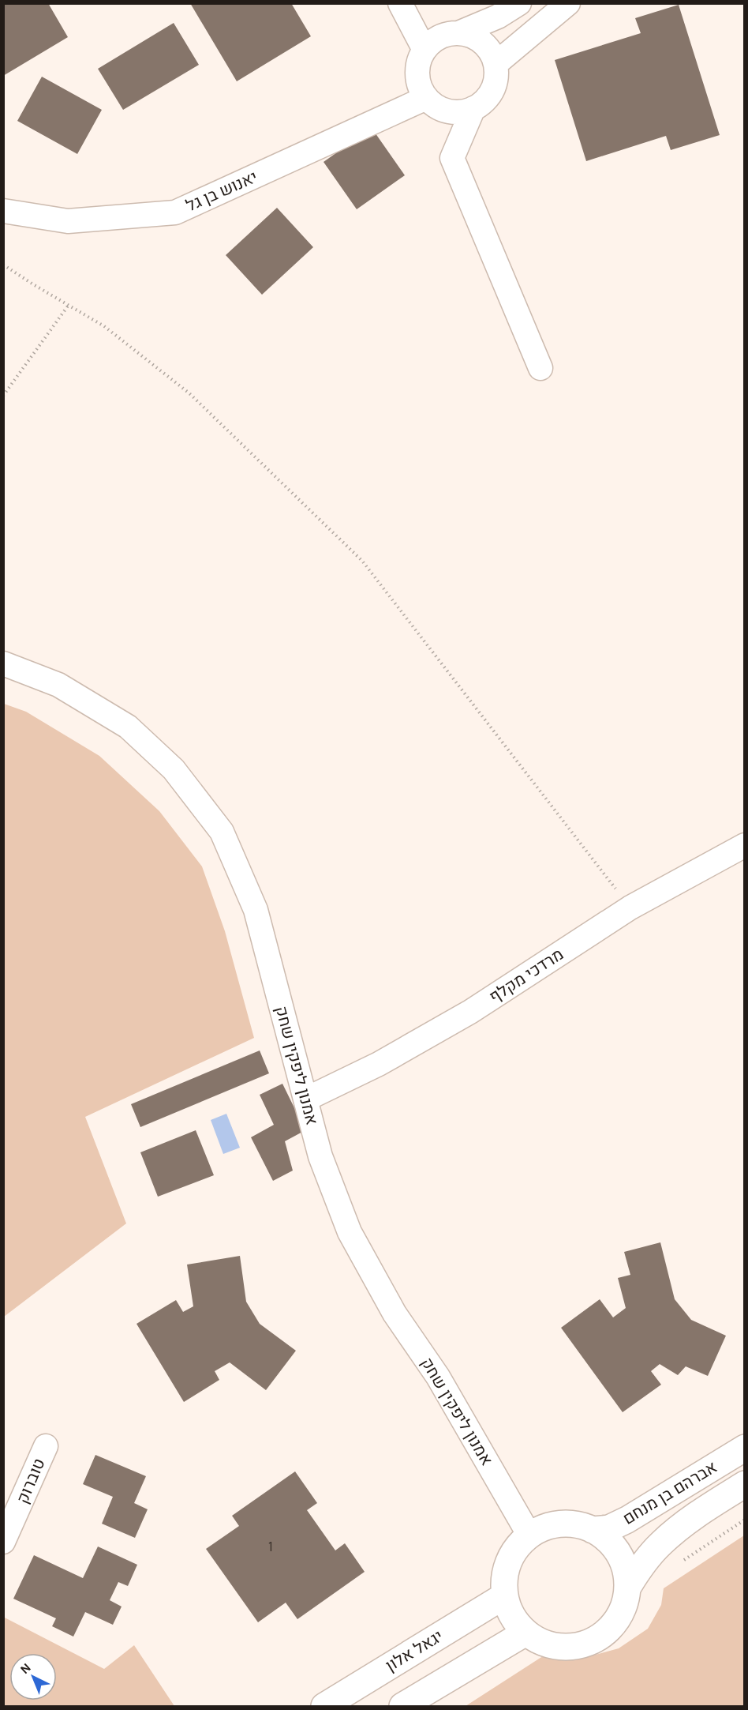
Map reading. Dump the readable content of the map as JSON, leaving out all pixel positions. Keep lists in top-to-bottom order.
{
  "streets": {
    "main road": ["אברהם בן מנחם", "יגאל אלון"],
    "street": [
      "יאנוש בן גל",
      "מרדכי מקלף",
      "אמנון ליפקין שחק",
      "טוברוק"
    ]
  },
  "crossings": [
    ["מרדכי מקלף", "אמנון ליפקין שחק"],
    ["אמנון ליפקין שחק", "אברהם בן מנחם"],
    ["אמנון ליפקין שחק", "יגאל אלון"],
    ["אברהם בן מנחם", "יגאל אלון"]
  ],
  "house_numbers": ["1"],
  "north": "top left"
}
